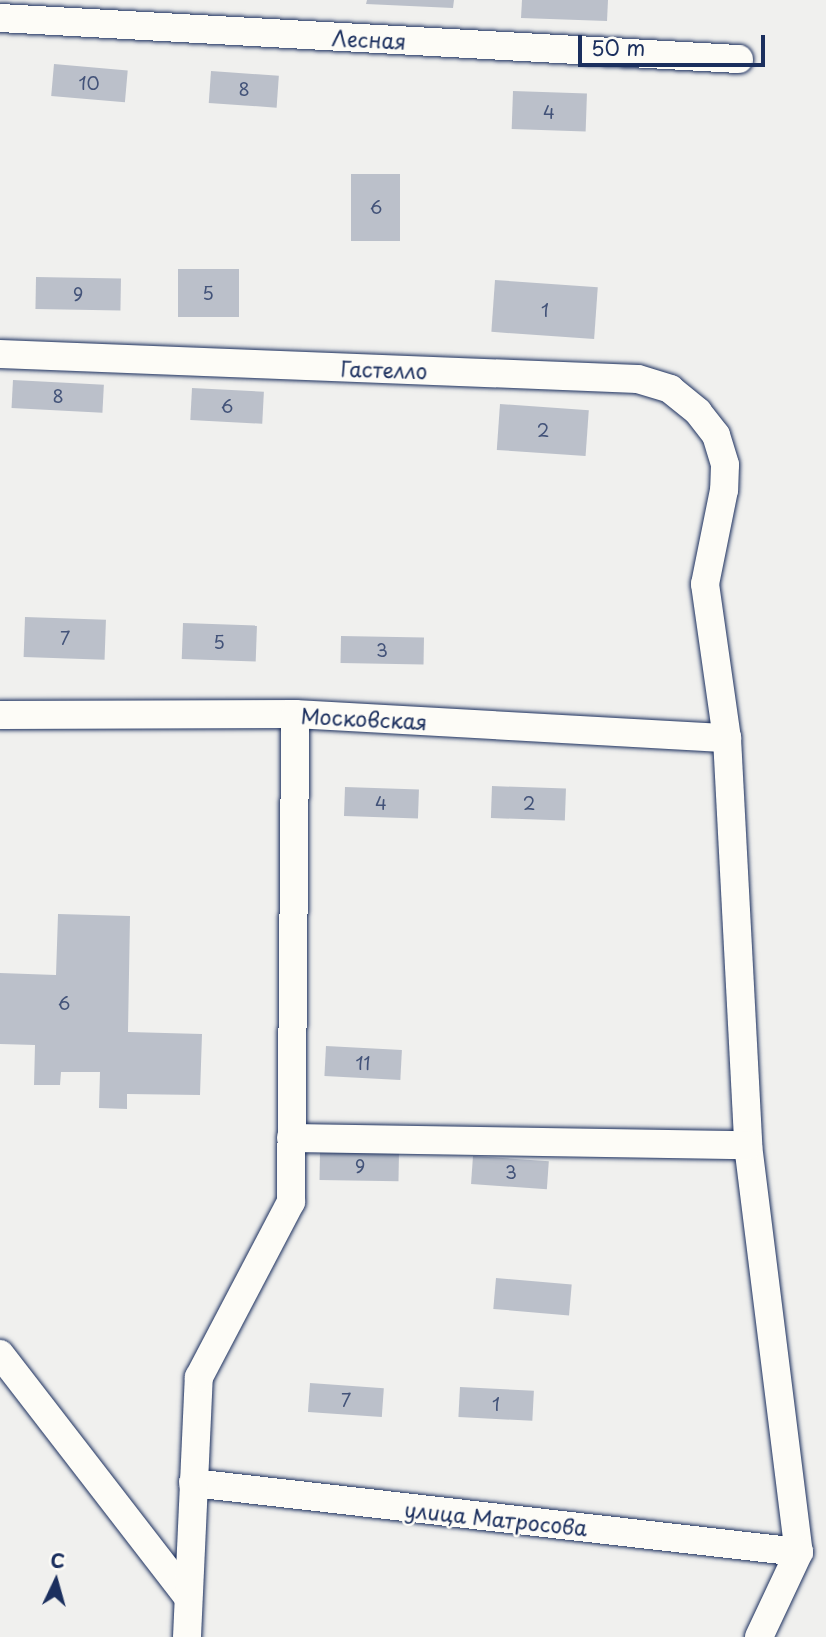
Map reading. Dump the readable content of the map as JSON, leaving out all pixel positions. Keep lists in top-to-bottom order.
{
  "streets": {
    "street": [
      "Лесная",
      "Гастелло",
      "Московская",
      "улица Матросова"
    ]
  },
  "crossings": [
    ["Гастелло", "Московская"]
  ],
  "house_numbers": [
    "10",
    "8",
    "4",
    "6",
    "5",
    "9",
    "1",
    "8",
    "6",
    "2",
    "7",
    "5",
    "3",
    "4",
    "2",
    "6",
    "11",
    "9",
    "3",
    "7",
    "1"
  ],
  "scale_bar": "50 m",
  "north": "top"
}
